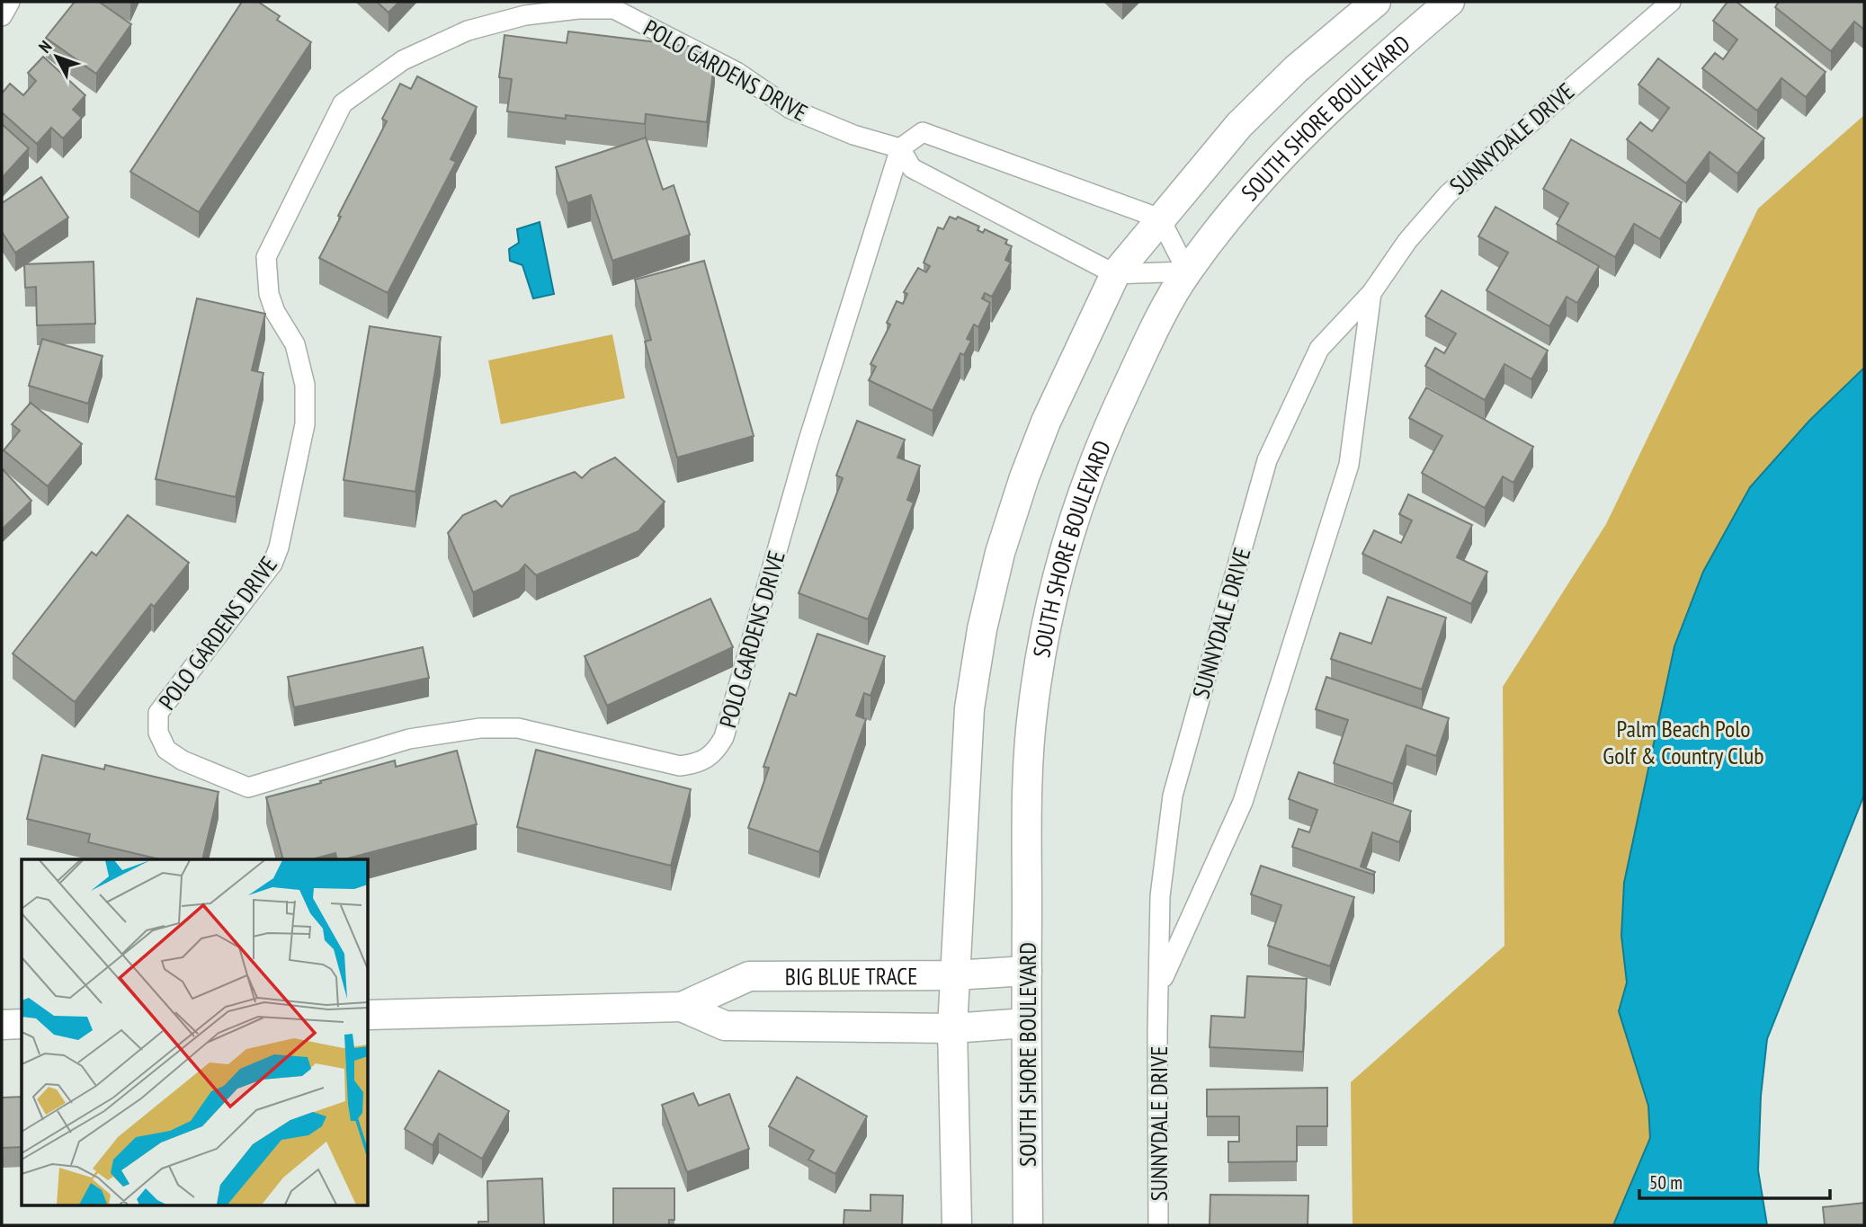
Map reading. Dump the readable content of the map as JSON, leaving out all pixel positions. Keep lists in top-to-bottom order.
{
  "streets": {
    "street": [
      "POLO GARDENS DRIVE",
      "SOUTH SHORE BOULEVARD",
      "SUNNYDALE DRIVE",
      "BIG BLUE TRACE"
    ]
  },
  "crossings": [
    ["SOUTH SHORE BOULEVARD", "BIG BLUE TRACE"]
  ],
  "parks": ["Palm Beach Polo Golf & Country Club"],
  "scale_bar": "50 m",
  "north": "top left"
}
